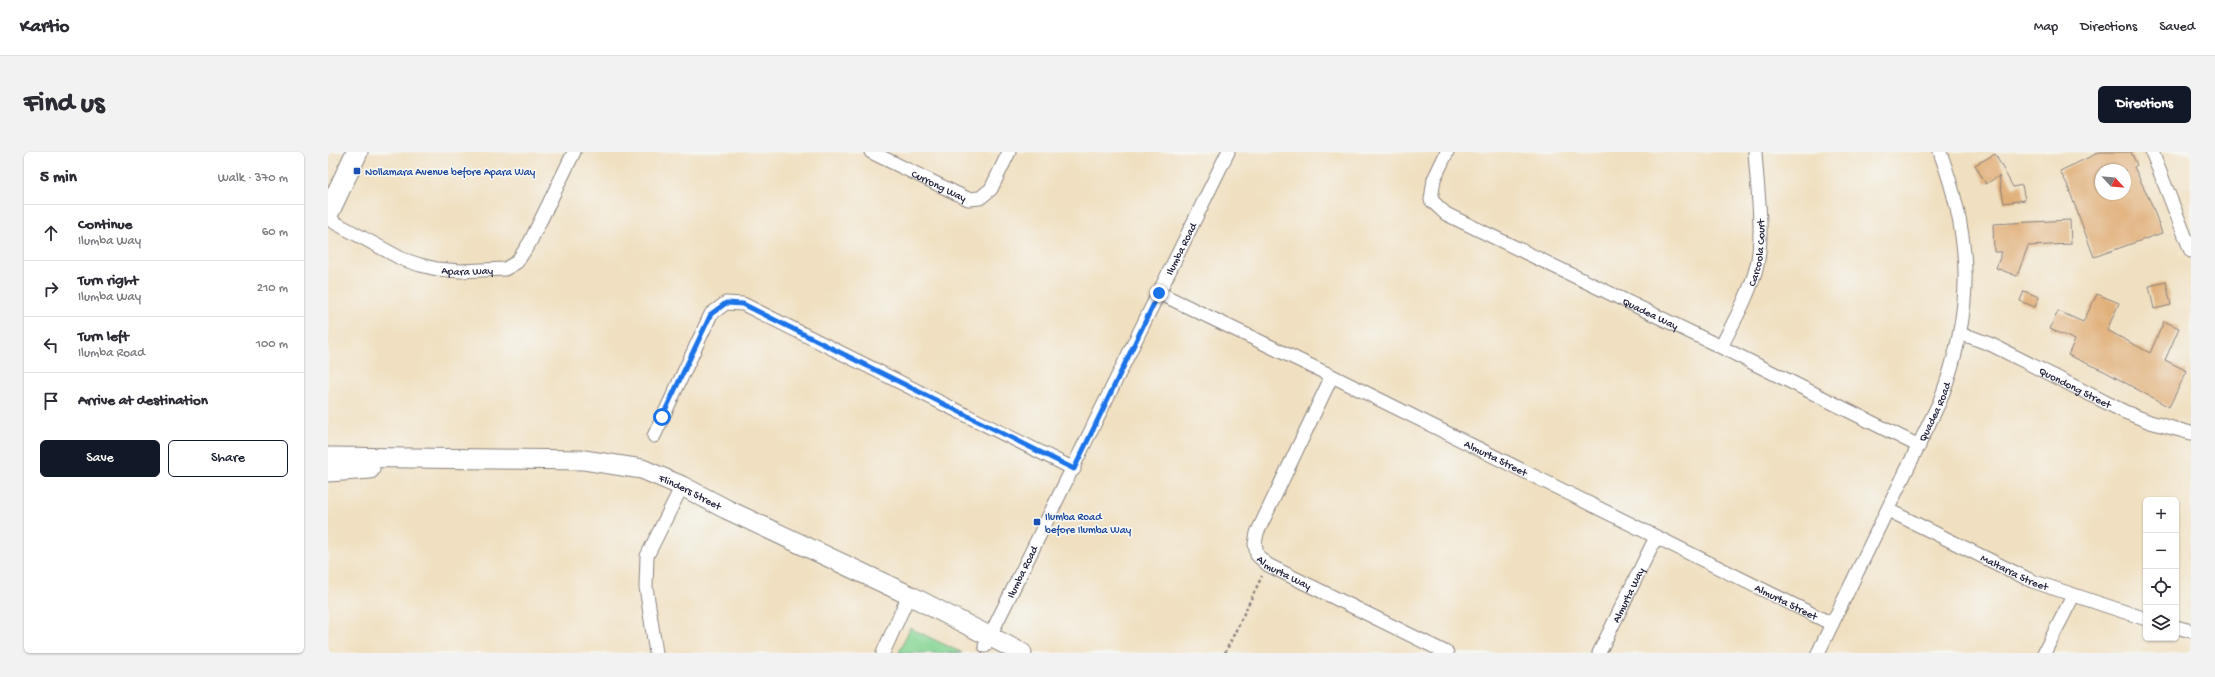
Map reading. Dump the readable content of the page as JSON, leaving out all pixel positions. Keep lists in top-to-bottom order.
{
  "streets": {
    "main road": ["Flinders Street"],
    "street": [
      "Currong Way",
      "Ilumba Road",
      "Carcoola Court",
      "Apara Way",
      "Quadea Way",
      "Quondong Street",
      "Quadea Road",
      "Almurta Street",
      "Almurta Way",
      "Maltarra Street"
    ]
  },
  "crossings": [
    ["Ilumba Road", "Almurta Street"],
    ["Ilumba Road", "Flinders Street"],
    ["Carcoola Court", "Quadea Way"],
    ["Quadea Way", "Quadea Road"],
    ["Quondong Street", "Quadea Road"],
    ["Quadea Road", "Almurta Street"],
    ["Quadea Road", "Maltarra Street"],
    ["Almurta Street", "Almurta Way"]
  ],
  "places": {
    "transit": ["Nollamara Avenue before Apara Way", "Ilumba Road before Ilumba Way"]
  },
  "north": "bottom right",
  "page": {
    "header": "Kartio",
    "nav": ["Map", "Directions", "Saved"],
    "buttons": [
      "Directions",
      ["Save", "Share"]
    ],
    "title": "Find us",
    "heading": ["5 min", "Walk · 370 m"],
    "list": [
      ["Continue", "Ilumba Way", "60 m"],
      ["Turn right", "Ilumba Way", "210 m"],
      ["Turn left", "Ilumba Road", "100 m"],
      "Arrive at destination"
    ],
    "map_buttons": ["+", "−"]
  }
}
